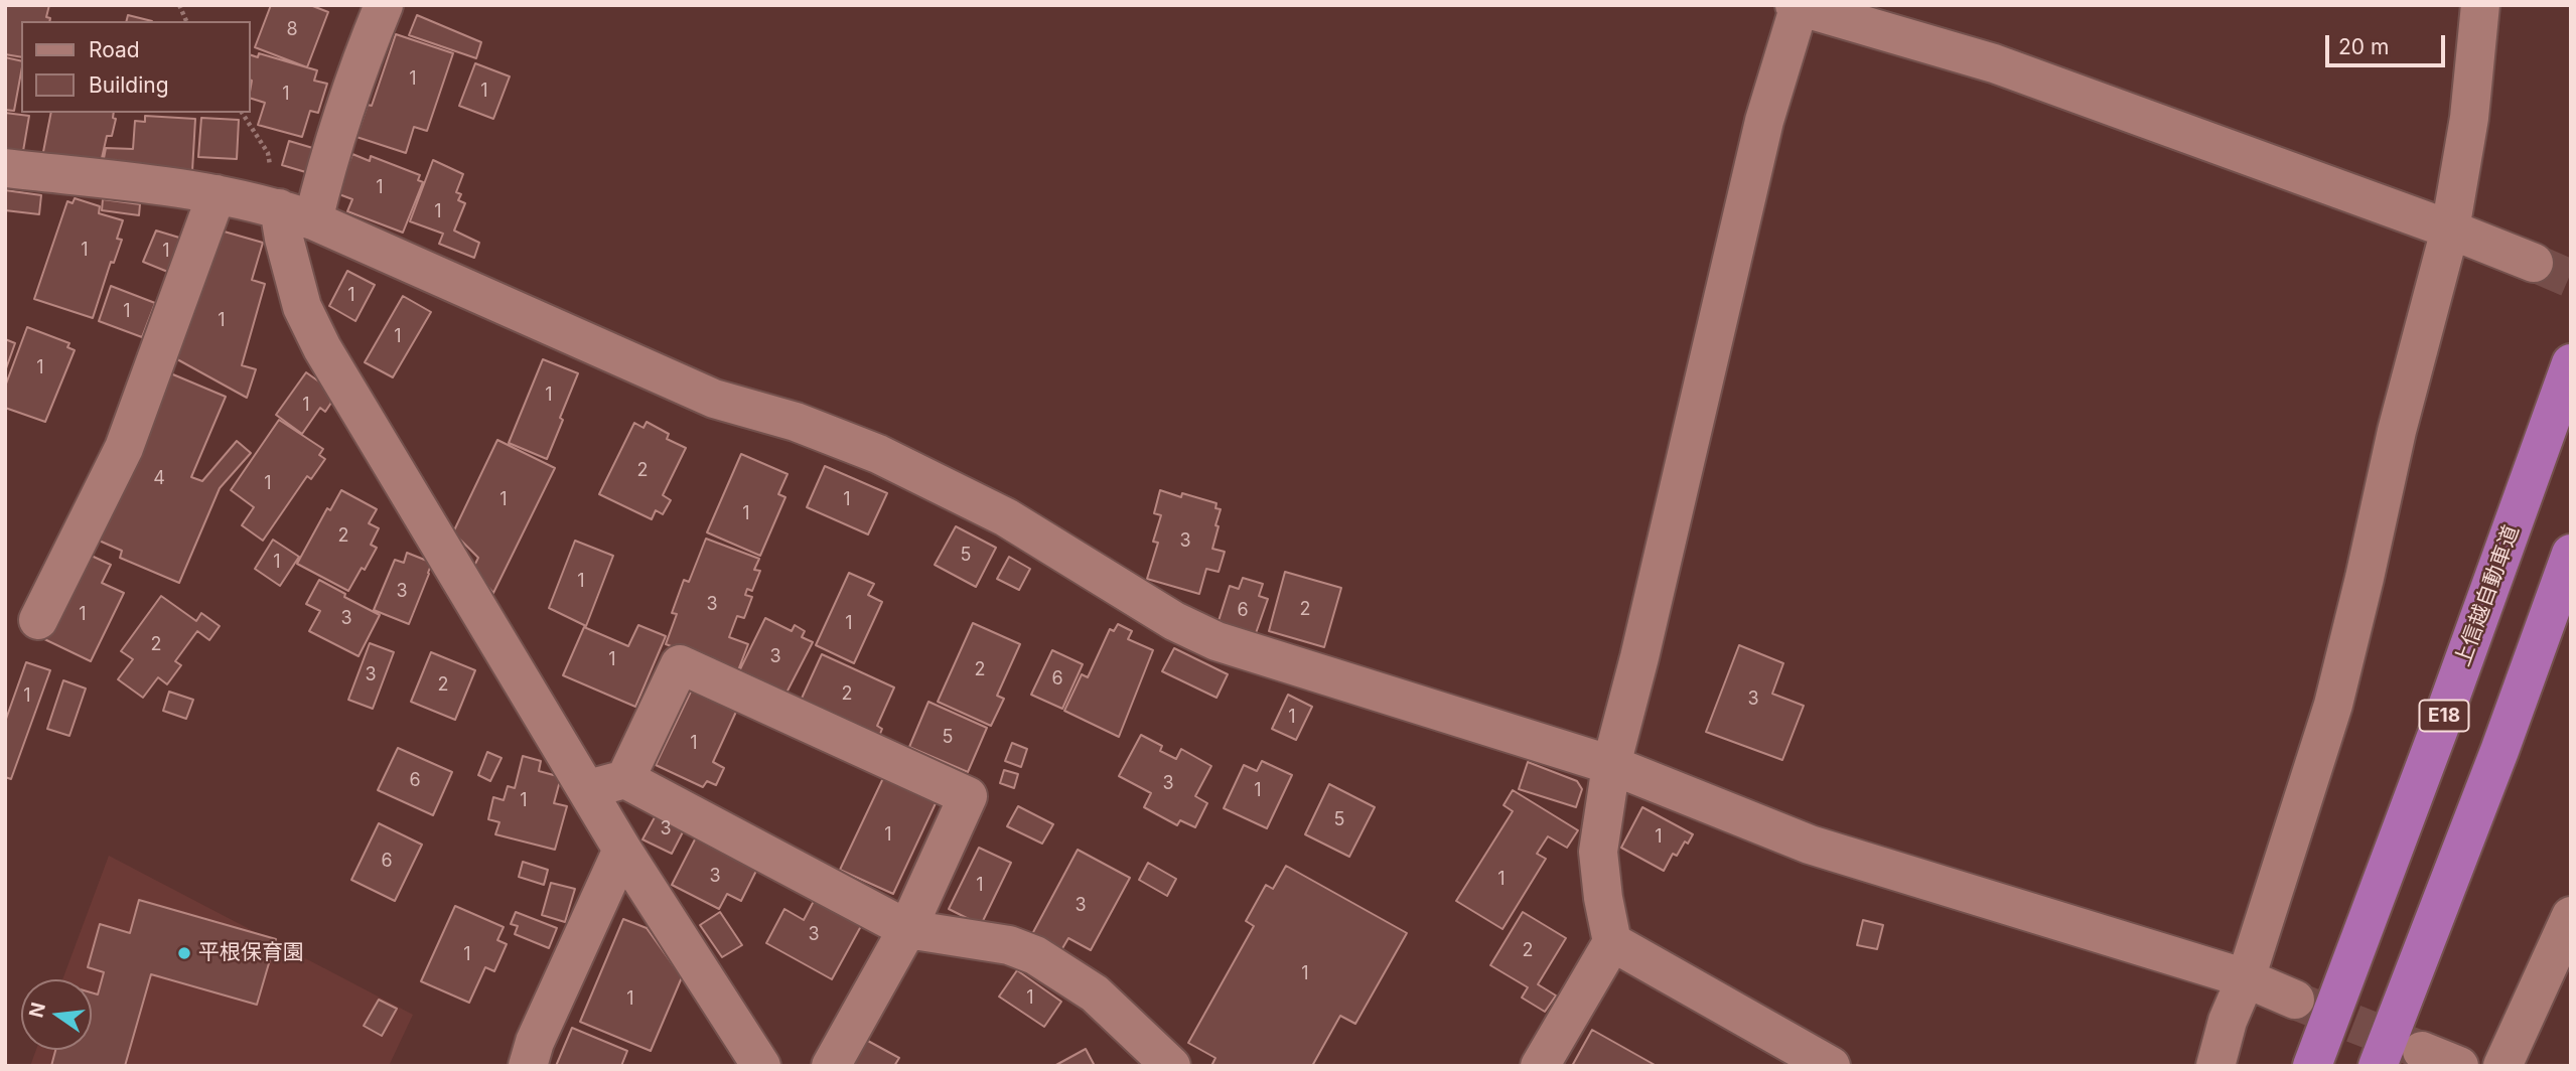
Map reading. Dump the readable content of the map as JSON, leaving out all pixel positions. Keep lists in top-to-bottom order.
{
  "streets": {
    "highway": ["上信越自動車道", "E18"]
  },
  "places": ["平根保育園"],
  "house_numbers": [
    "8",
    "1",
    "1",
    "1",
    "1",
    "1",
    "1",
    "1",
    "1",
    "1",
    "1",
    "1",
    "1",
    "1",
    "1",
    "2",
    "4",
    "1",
    "1",
    "1",
    "1",
    "2",
    "3",
    "5",
    "1",
    "1",
    "3",
    "3",
    "2",
    "6",
    "1",
    "3",
    "1",
    "2",
    "3",
    "1",
    "2",
    "3",
    "6",
    "2",
    "2",
    "1",
    "3",
    "1",
    "5",
    "1",
    "6",
    "3",
    "1",
    "1",
    "5",
    "3",
    "1",
    "1",
    "6",
    "3",
    "1",
    "1",
    "3",
    "3",
    "2",
    "1",
    "1",
    "1",
    "1"
  ],
  "legend": ["Road", "Building"],
  "scale_bar": "20 m",
  "north": "left"
}
